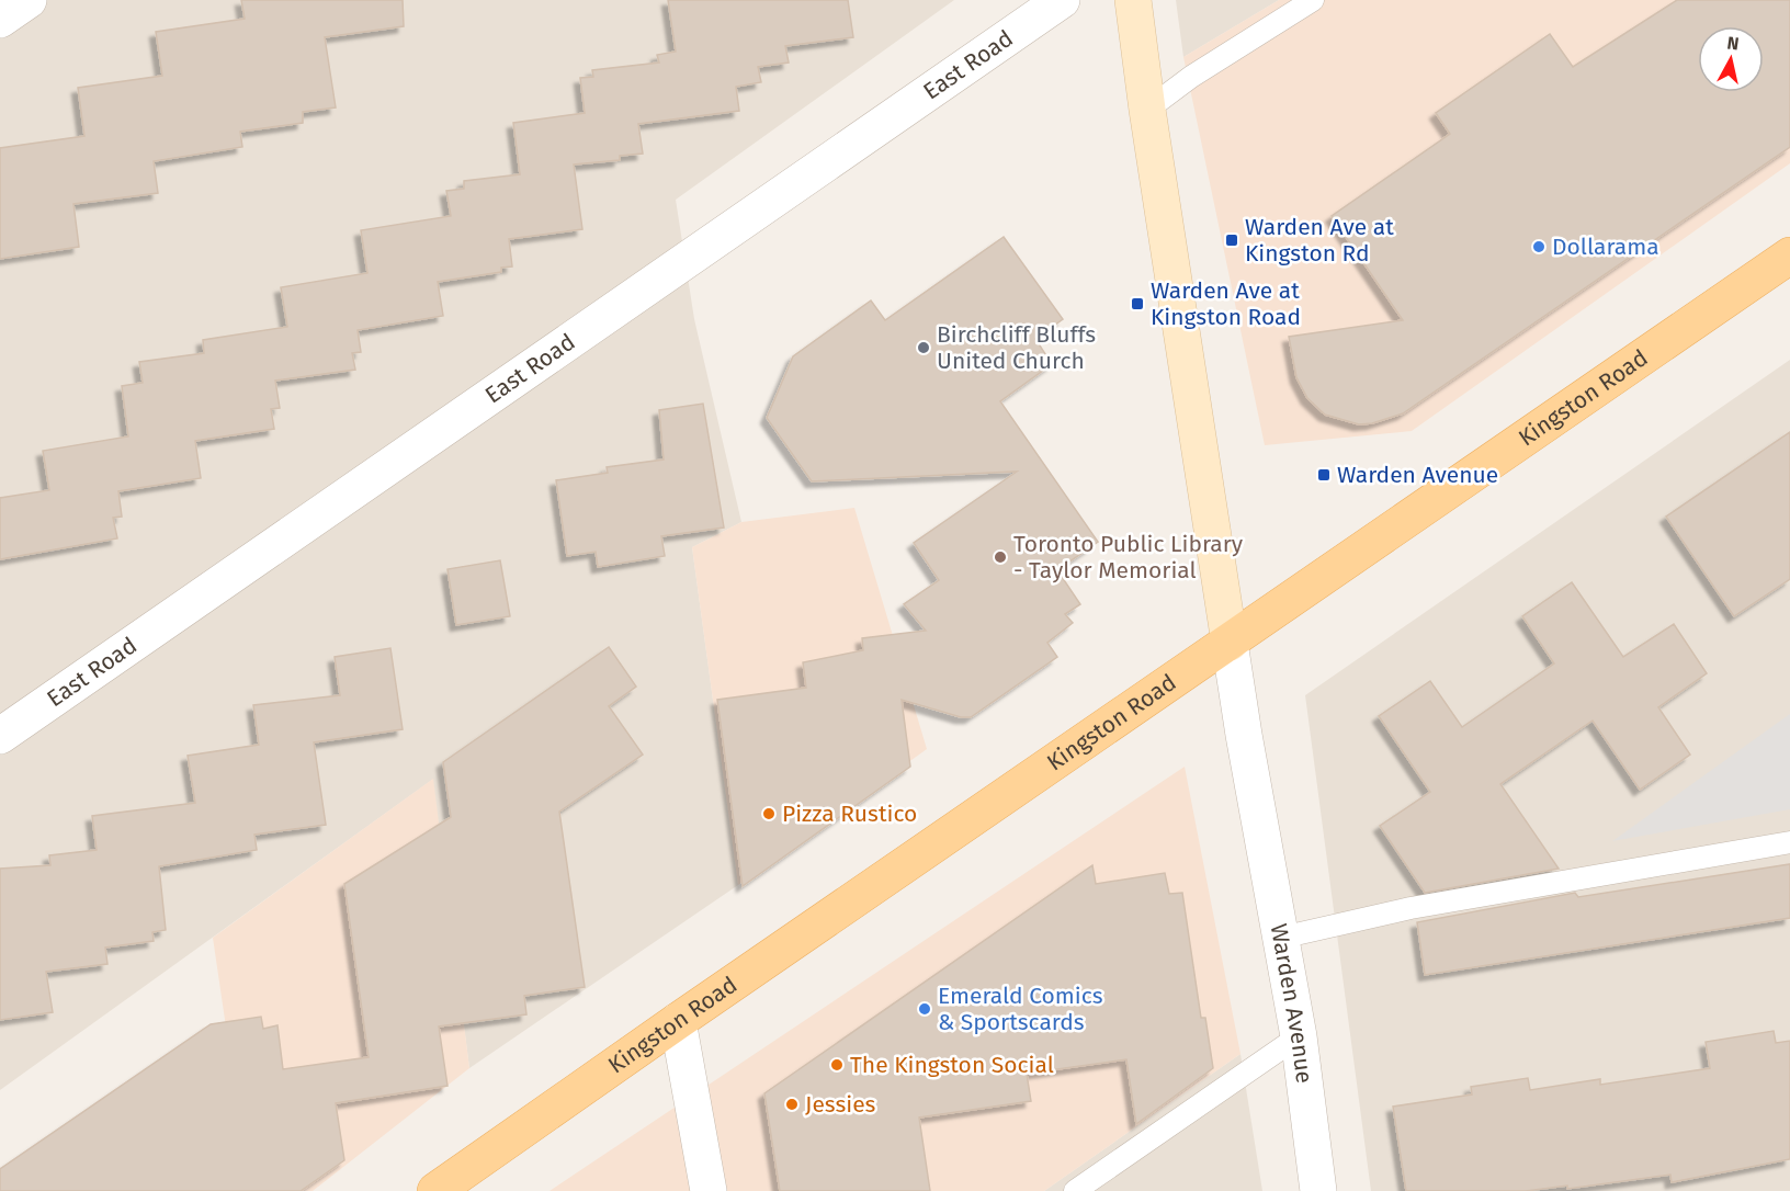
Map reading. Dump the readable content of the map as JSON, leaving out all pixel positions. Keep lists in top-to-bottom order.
{
  "streets": {
    "main road": ["Kingston Road", "Warden Avenue"],
    "street": ["East Road"]
  },
  "crossings": [
    ["Kingston Road", "Warden Avenue"]
  ],
  "places": {
    "transit": ["Warden Ave at Kingston Rd", "Warden Ave at Kingston Road", "Warden Avenue"],
    "other": [
      "Dollarama",
      "Birchcliff Bluffs United Church",
      "Toronto Public Library - Taylor Memorial",
      "Pizza Rustico",
      "Emerald Comics & Sportscards",
      "The Kingston Social",
      "Jessies"
    ]
  },
  "north": "top"
}
